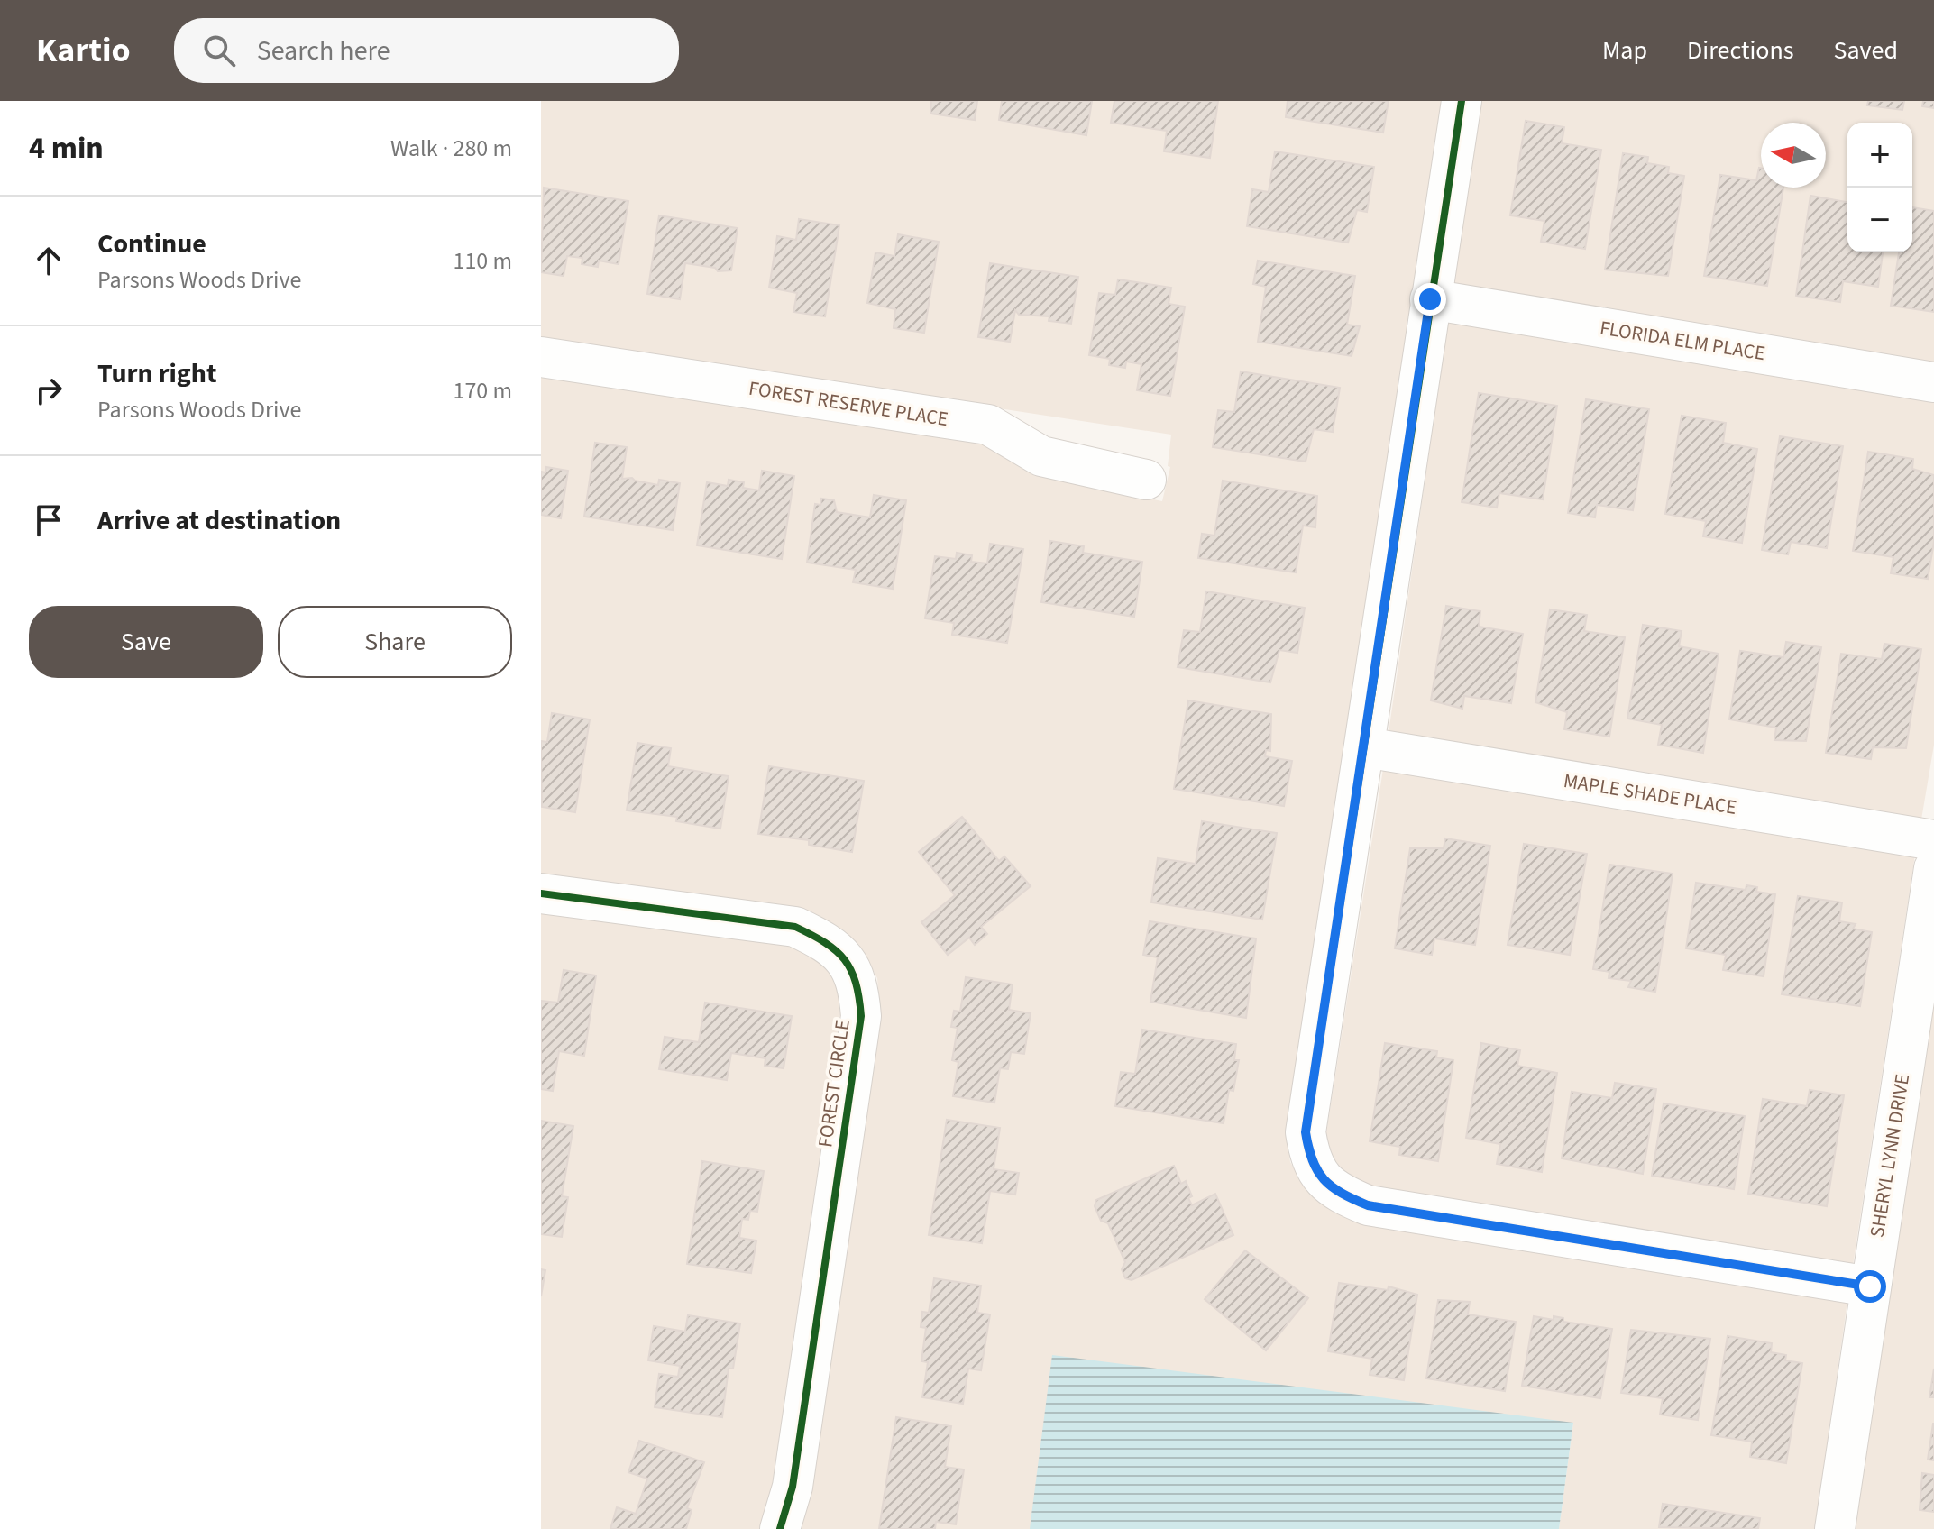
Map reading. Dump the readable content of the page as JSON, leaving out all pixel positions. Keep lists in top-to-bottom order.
{
  "streets": {
    "street": [
      "FLORIDA ELM PLACE",
      "FOREST RESERVE PLACE",
      "MAPLE SHADE PLACE",
      "FOREST CIRCLE",
      "SHERYL LYNN DRIVE"
    ]
  },
  "north": "left",
  "page": {
    "header": "Kartio",
    "search": "Search here",
    "nav": ["Map", "Directions", "Saved"],
    "heading": ["4 min", "Walk · 280 m"],
    "map_buttons": ["+", "−"],
    "list": [
      ["Continue", "Parsons Woods Drive", "110 m"],
      ["Turn right", "Parsons Woods Drive", "170 m"],
      "Arrive at destination"
    ],
    "buttons": ["Save", "Share"]
  }
}
